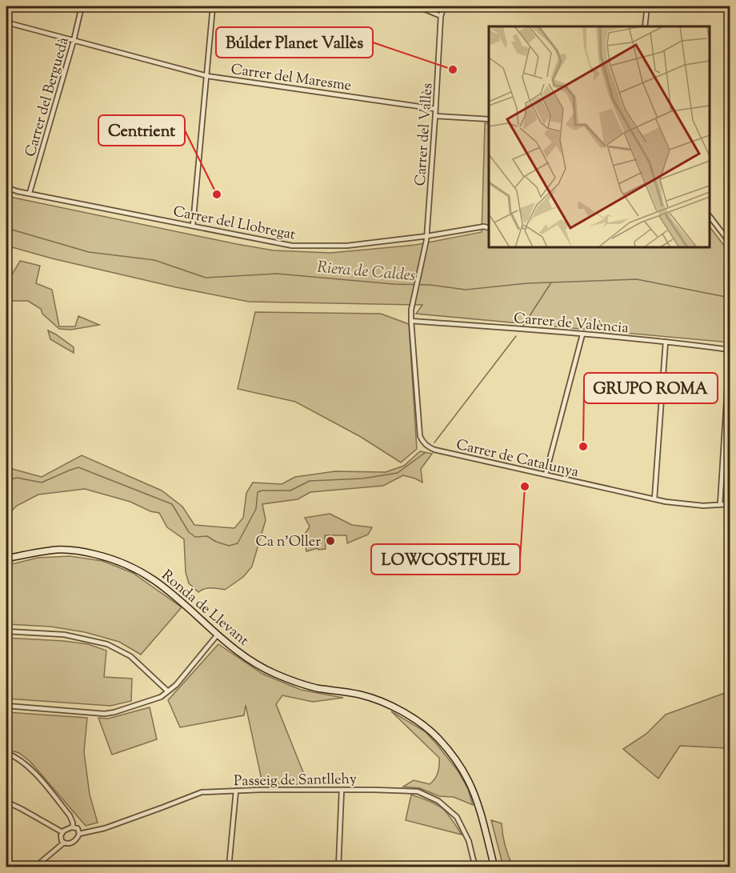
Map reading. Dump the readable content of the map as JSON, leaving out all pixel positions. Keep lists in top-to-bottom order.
{
  "streets": {
    "main road": ["Ronda de Llevant"],
    "street": [
      "Carrer del Maresme",
      "Carrer del Berguedà",
      "Carrer del Vallès",
      "Carrer del Llobregat",
      "Carrer de València",
      "Carrer de Catalunya",
      "Passeig de Santllehy"
    ]
  },
  "crossings": [
    ["Carrer del Maresme", "Carrer del Berguedà"],
    ["Carrer del Maresme", "Carrer del Vallès"],
    ["Carrer del Berguedà", "Carrer del Llobregat"],
    ["Carrer del Vallès", "Carrer del Llobregat"],
    ["Carrer del Vallès", "Carrer de Catalunya"],
    ["Carrer de València", "Carrer de Catalunya"]
  ],
  "water": ["Riera de Caldes"],
  "places": [
    "Búlder Planet Vallès",
    "Centrient",
    "GRUPO ROMA",
    "LOWCOSTFUEL",
    "Ca n'Oller"
  ]
}
